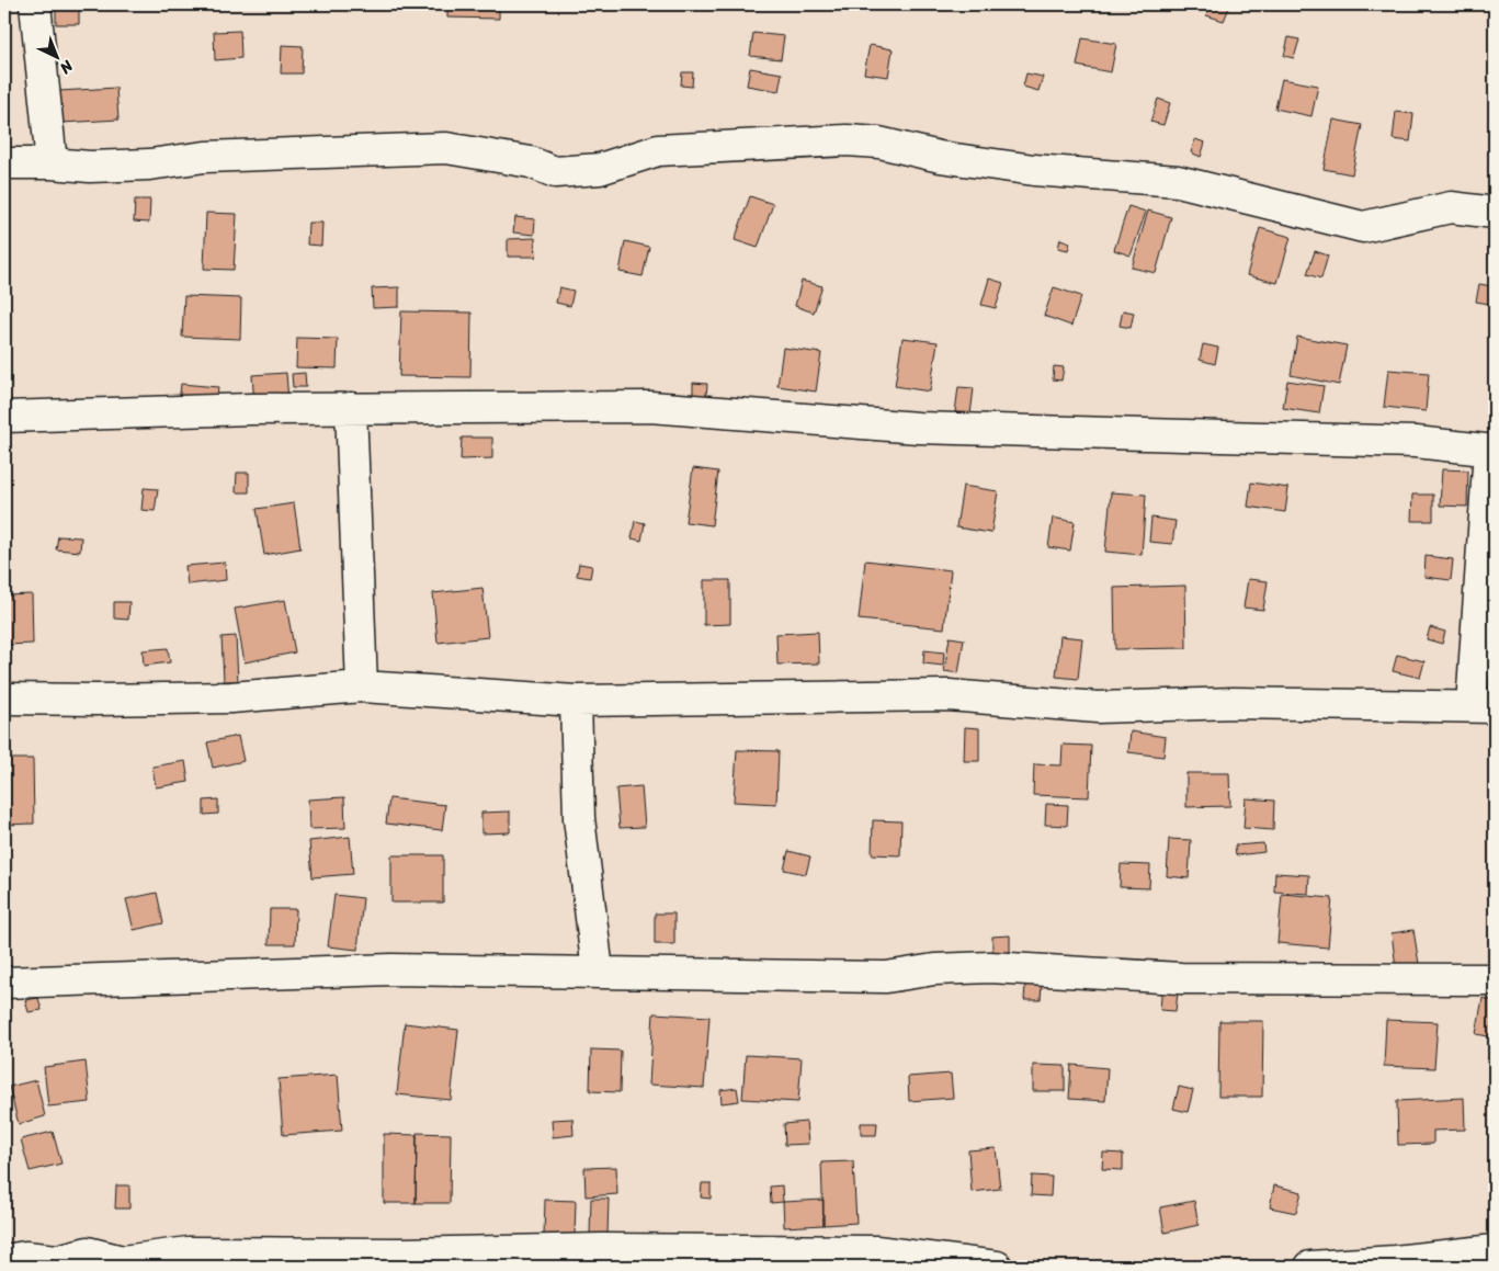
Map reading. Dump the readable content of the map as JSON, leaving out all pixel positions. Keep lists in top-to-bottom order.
{
  "north": "bottom right"
}
